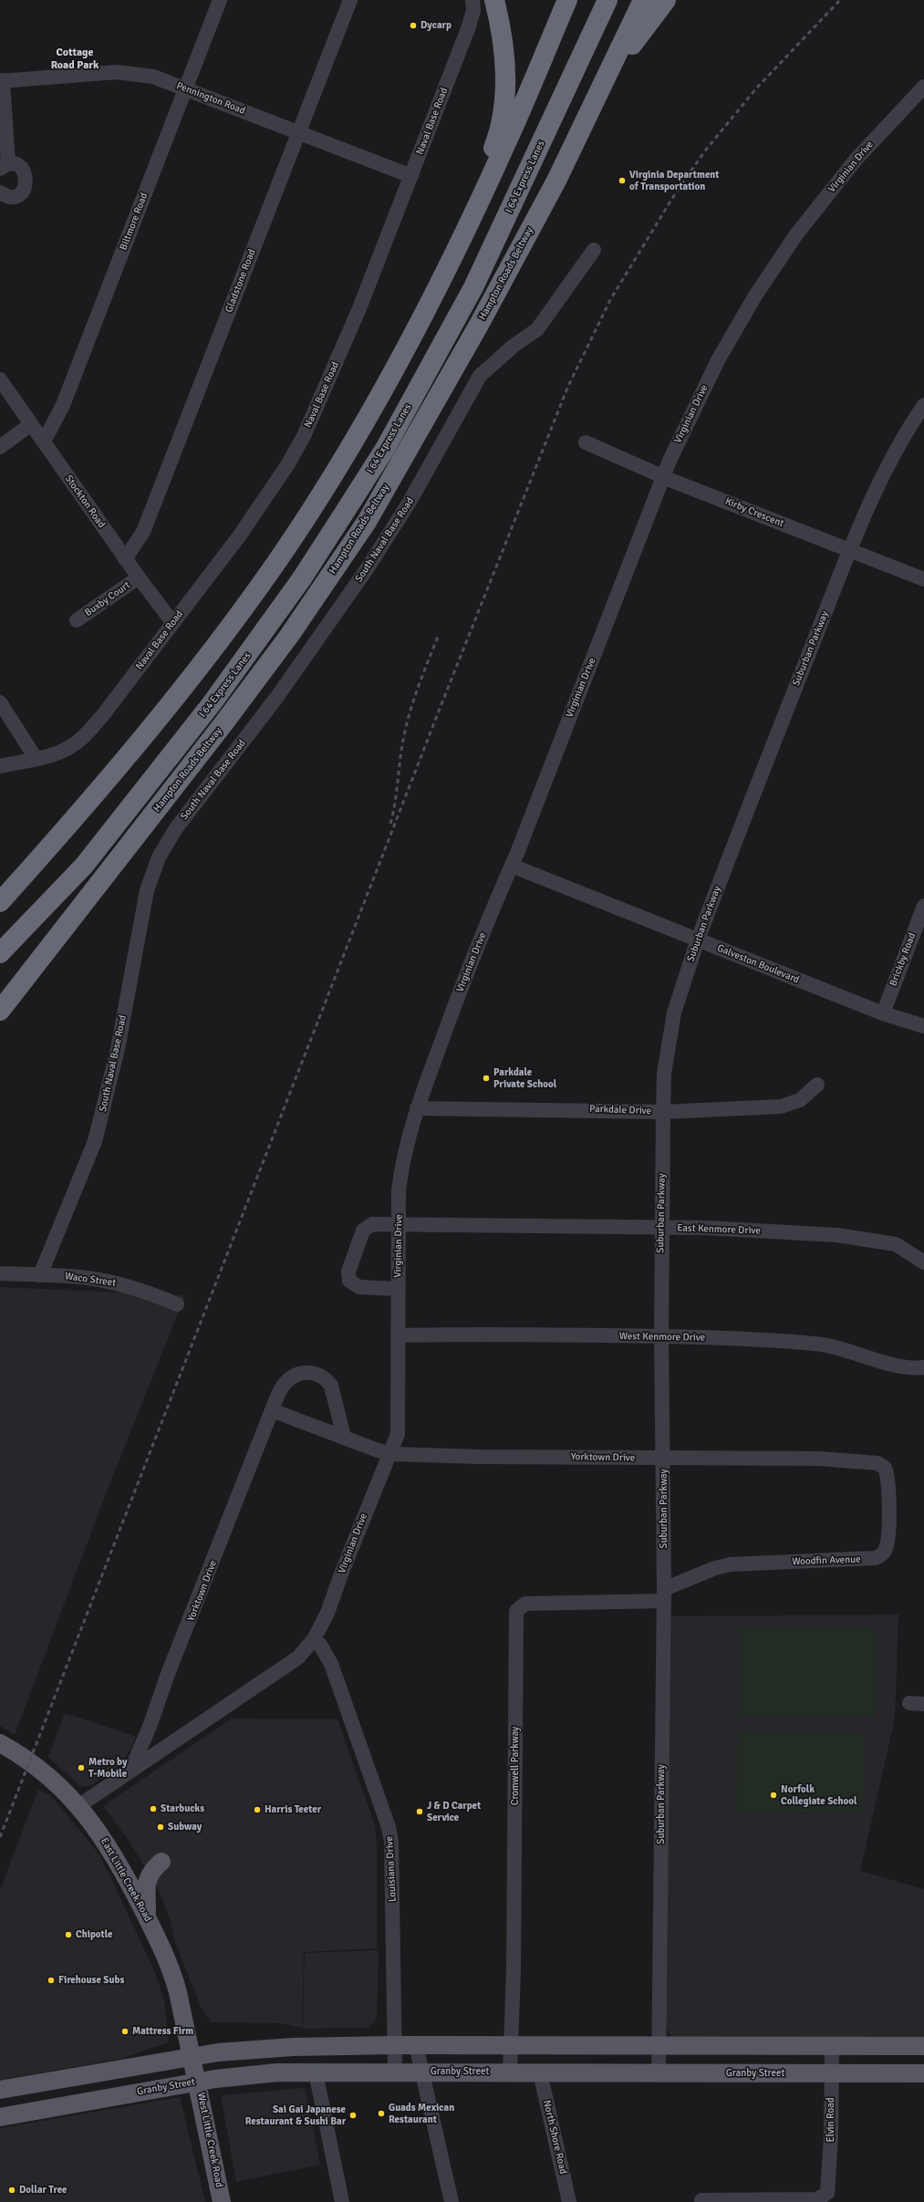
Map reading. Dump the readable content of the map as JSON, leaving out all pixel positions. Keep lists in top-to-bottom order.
{
  "streets": {
    "highway": ["I 64 Express Lanes", "Hampton Roads Beltway"],
    "main road": ["East Little Creek Road", "Granby Street", "West Little Creek Road"],
    "street": [
      "Pennington Road",
      "Naval Base Road",
      "Virginian Drive",
      "Biltmore Road",
      "Gladstone Road",
      "Stockton Road",
      "Kirby Crescent",
      "South Naval Base Road",
      "Buxby Court",
      "Suburban Parkway",
      "Brickby Road",
      "Galveston Boulevard",
      "Parkdale Drive",
      "East Kenmore Drive",
      "Waco Street",
      "West Kenmore Drive",
      "Yorktown Drive",
      "Woodfin Avenue",
      "Cromwell Parkway",
      "Louisiana Drive",
      "Elvin Road",
      "North Shore Road"
    ]
  },
  "crossings": [
    ["Pennington Road", "Naval Base Road"],
    ["Pennington Road", "Biltmore Road"],
    ["Pennington Road", "Gladstone Road"],
    ["Naval Base Road", "Stockton Road"],
    ["Virginian Drive", "Kirby Crescent"],
    ["Virginian Drive", "Galveston Boulevard"],
    ["Virginian Drive", "Parkdale Drive"],
    ["Virginian Drive", "East Kenmore Drive"],
    ["Virginian Drive", "West Kenmore Drive"],
    ["Virginian Drive", "Yorktown Drive"],
    ["Virginian Drive", "Louisiana Drive"],
    ["Virginian Drive", "East Little Creek Road"],
    ["Biltmore Road", "Stockton Road"],
    ["Gladstone Road", "Stockton Road"],
    ["Stockton Road", "Buxby Court"],
    ["Kirby Crescent", "Suburban Parkway"],
    ["South Naval Base Road", "Waco Street"],
    ["Suburban Parkway", "Galveston Boulevard"],
    ["Suburban Parkway", "Parkdale Drive"],
    ["Suburban Parkway", "East Kenmore Drive"],
    ["Suburban Parkway", "West Kenmore Drive"],
    ["Suburban Parkway", "Yorktown Drive"],
    ["Suburban Parkway", "Woodfin Avenue"],
    ["Suburban Parkway", "Cromwell Parkway"],
    ["Suburban Parkway", "Granby Street"],
    ["Brickby Road", "Galveston Boulevard"],
    ["Yorktown Drive", "Woodfin Avenue"],
    ["Woodfin Avenue", "Cromwell Parkway"],
    ["Cromwell Parkway", "Granby Street"],
    ["Louisiana Drive", "Granby Street"],
    ["East Little Creek Road", "West Little Creek Road"],
    ["Granby Street", "Elvin Road"],
    ["Granby Street", "North Shore Road"],
    ["Granby Street", "West Little Creek Road"]
  ],
  "districts": ["Cottage Road Park"],
  "places": [
    "Dycarp",
    "Virginia Department of Transportation",
    "Parkdale Private School",
    "Metro by T-Mobile",
    "Norfolk Collegiate School",
    "Starbucks",
    "Harris Teeter",
    "J & D Carpet Service",
    "Subway",
    "Chipotle",
    "Firehouse Subs",
    "Mattress Firm",
    "Guads Mexican Restaurant",
    "Sai Gai Japanese Restaurant & Sushi Bar",
    "Dollar Tree"
  ]
}
